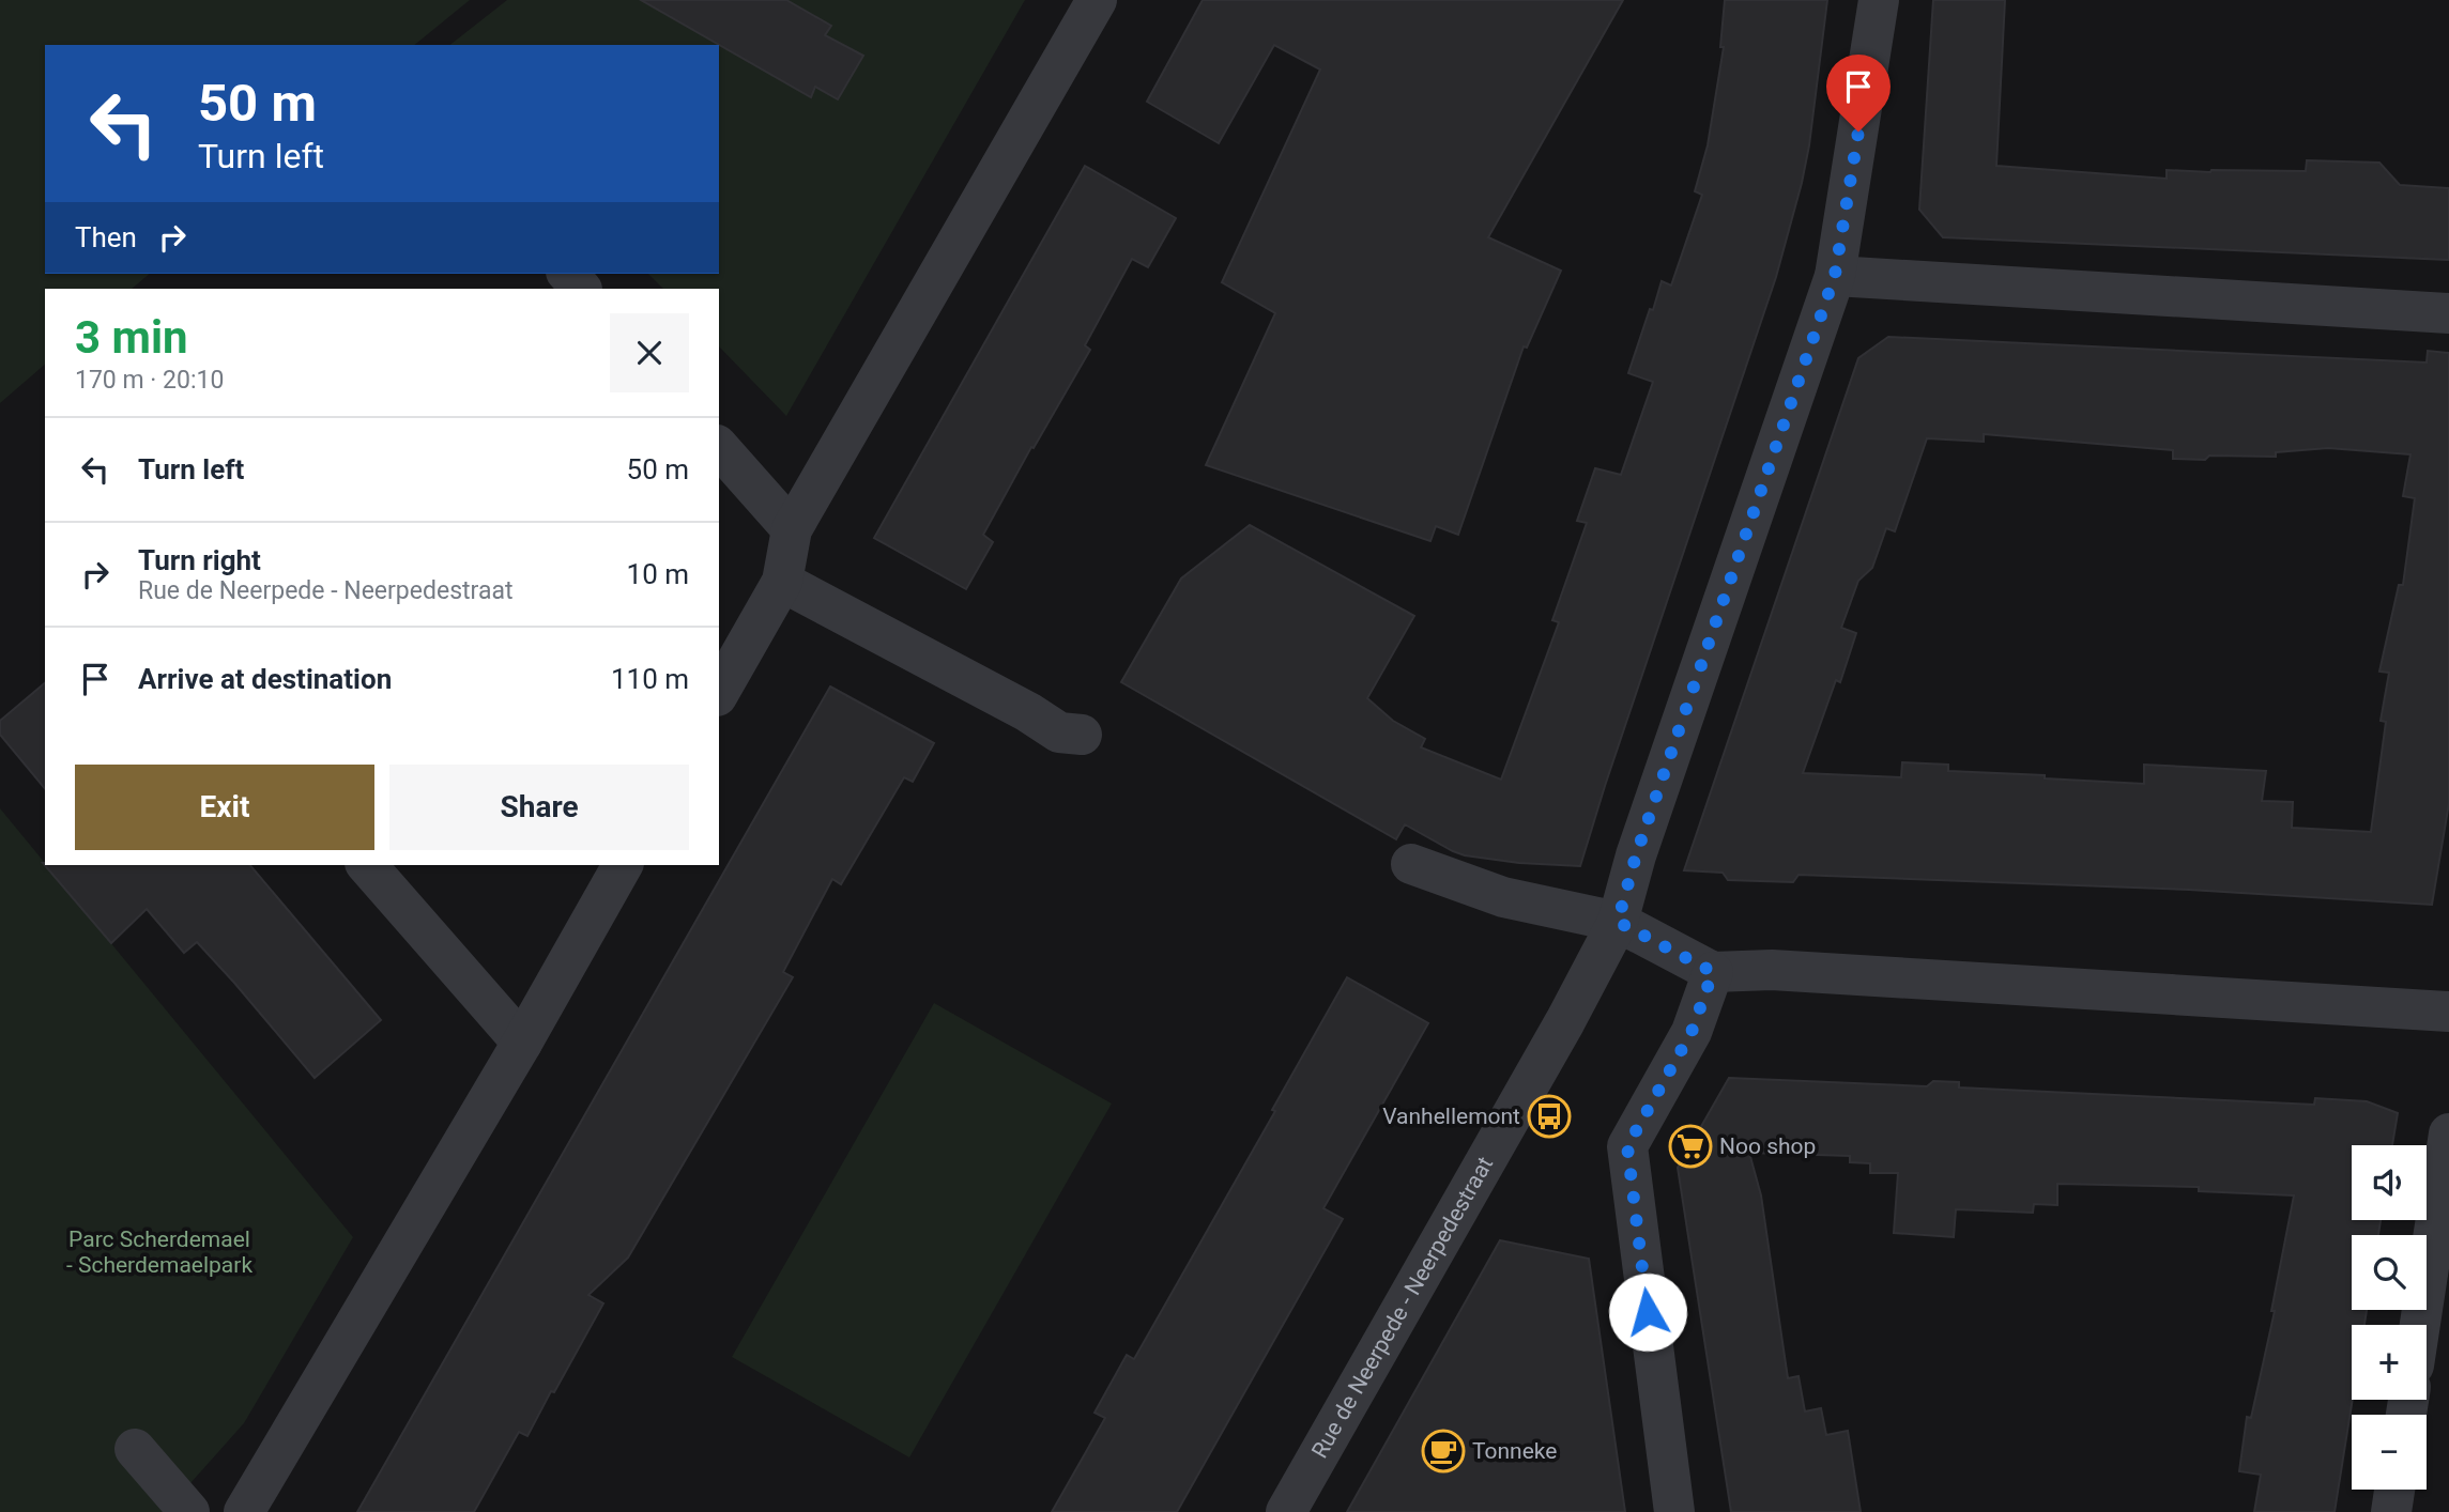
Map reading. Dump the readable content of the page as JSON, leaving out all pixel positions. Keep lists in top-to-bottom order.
{
  "streets": {
    "street": ["Rue de Neerpede - Neerpedestraat"]
  },
  "parks": ["Parc Scherdemael - Scherdemaelpark"],
  "places": {
    "bus stop": ["Vanhellemont"],
    "supermarket": ["Noo shop"],
    "cafe": ["Tonneke"]
  },
  "page": {
    "turn": ["50 m", "Turn left"],
    "then": "Then",
    "heading": ["3 min", "170 m · 20:10"],
    "list": [
      {
        "name": "Turn left",
        "value": "50 m"
      },
      {
        "name": "Turn right",
        "note": "Rue de Neerpede - Neerpedestraat",
        "value": "10 m"
      },
      {
        "name": "Arrive at destination",
        "value": "110 m"
      }
    ],
    "buttons": ["Exit", "Share"],
    "map_buttons": ["+", "−"]
  }
}
